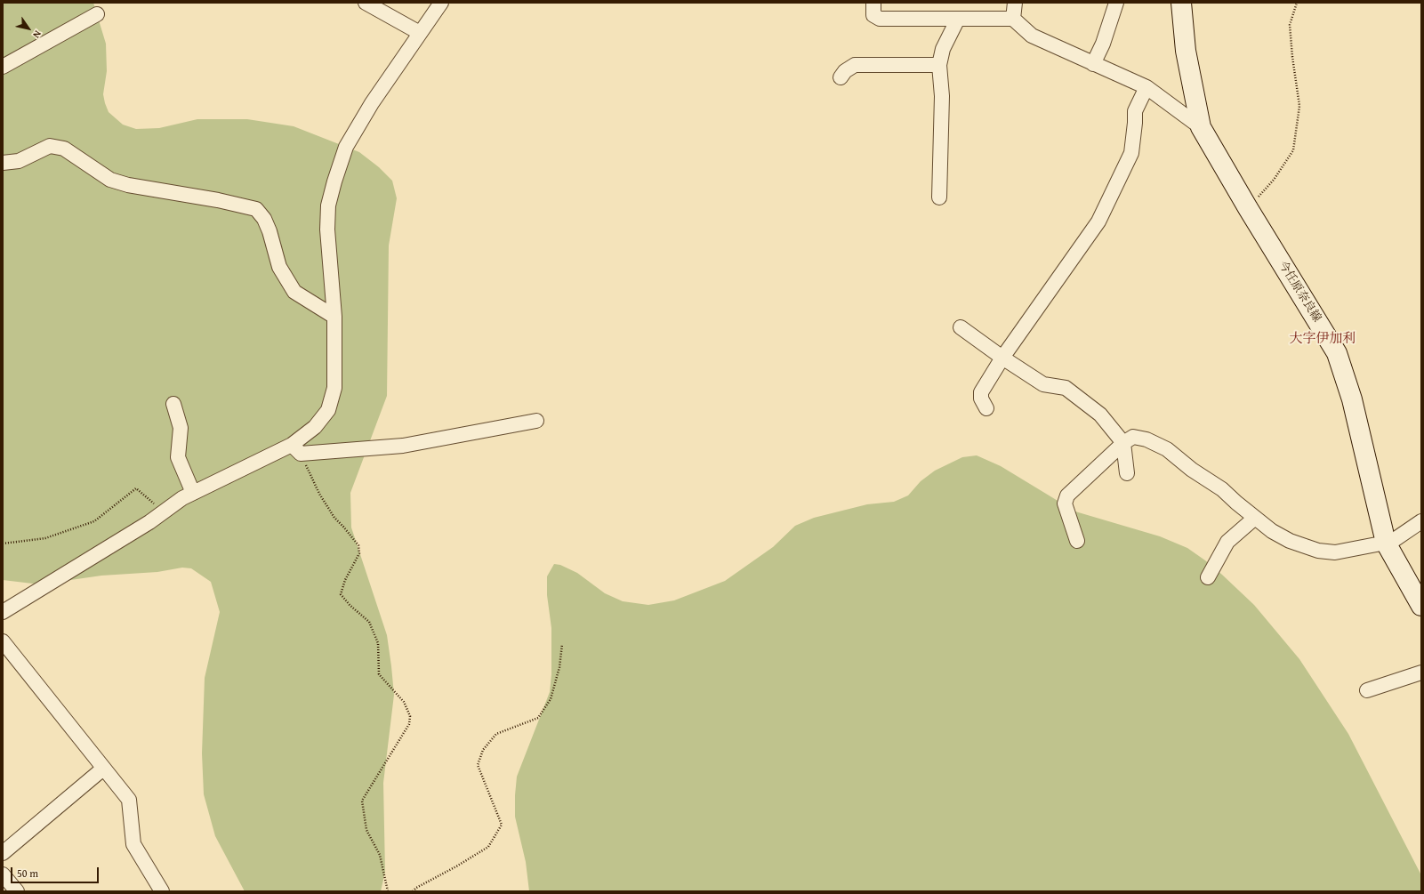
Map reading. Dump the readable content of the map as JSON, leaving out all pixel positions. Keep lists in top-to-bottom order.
{
  "streets": {
    "main road": ["今任原奈良線"]
  },
  "districts": ["大字伊加利"],
  "scale_bar": "50 m",
  "north": "bottom right"
}
